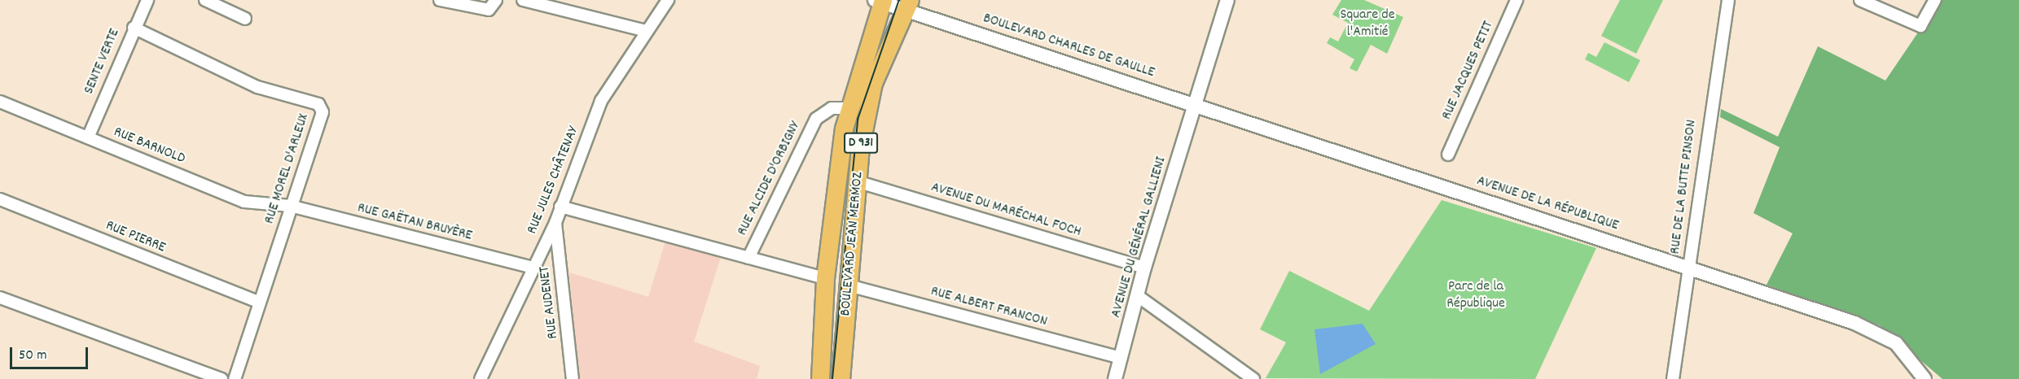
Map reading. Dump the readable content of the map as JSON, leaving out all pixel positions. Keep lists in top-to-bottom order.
{
  "streets": {
    "main road": ["D 931", "BOULEVARD JEAN MERMOZ"],
    "street": [
      "BOULEVARD CHARLES DE GAULLE",
      "SENTE VERTE",
      "RUE JACQUES PETIT",
      "RUE BARNOLD",
      "RUE MOREL D'ARLEUX",
      "RUE ALCIDE D'ORBIGNY",
      "RUE JULES CHÂTENAY",
      "RUE DE LA BUTTE PINSON",
      "AVENUE DE LA RÉPUBLIQUE",
      "AVENUE DU MARÉCHAL FOCH",
      "RUE GAËTAN BRUYÈRE",
      "RUE PIERRE",
      "AVENUE DU GÉNÉRAL GALLIENI",
      "RUE AUDENET",
      "RUE ALBERT FRANCON"
    ]
  },
  "crossings": [
    ["BOULEVARD CHARLES DE GAULLE", "AVENUE DE LA RÉPUBLIQUE"],
    ["BOULEVARD CHARLES DE GAULLE", "AVENUE DU GÉNÉRAL GALLIENI"],
    ["BOULEVARD CHARLES DE GAULLE", "BOULEVARD JEAN MERMOZ"],
    ["SENTE VERTE", "RUE BARNOLD"],
    ["SENTE VERTE", "RUE MOREL D'ARLEUX"],
    ["RUE BARNOLD", "RUE MOREL D'ARLEUX"],
    ["RUE BARNOLD", "RUE GAËTAN BRUYÈRE"],
    ["RUE MOREL D'ARLEUX", "RUE GAËTAN BRUYÈRE"],
    ["RUE MOREL D'ARLEUX", "RUE PIERRE"],
    ["RUE ALCIDE D'ORBIGNY", "BOULEVARD JEAN MERMOZ"],
    ["RUE JULES CHÂTENAY", "RUE GAËTAN BRUYÈRE"],
    ["RUE JULES CHÂTENAY", "RUE AUDENET"],
    ["RUE DE LA BUTTE PINSON", "AVENUE DE LA RÉPUBLIQUE"],
    ["AVENUE DE LA RÉPUBLIQUE", "AVENUE DU GÉNÉRAL GALLIENI"],
    ["AVENUE DU MARÉCHAL FOCH", "AVENUE DU GÉNÉRAL GALLIENI"],
    ["AVENUE DU MARÉCHAL FOCH", "BOULEVARD JEAN MERMOZ"],
    ["AVENUE DU GÉNÉRAL GALLIENI", "RUE ALBERT FRANCON"],
    ["BOULEVARD JEAN MERMOZ", "RUE ALBERT FRANCON"]
  ],
  "parks": ["Square de l'Amitié", "Parc de la République"],
  "scale_bar": "50 m"
}
